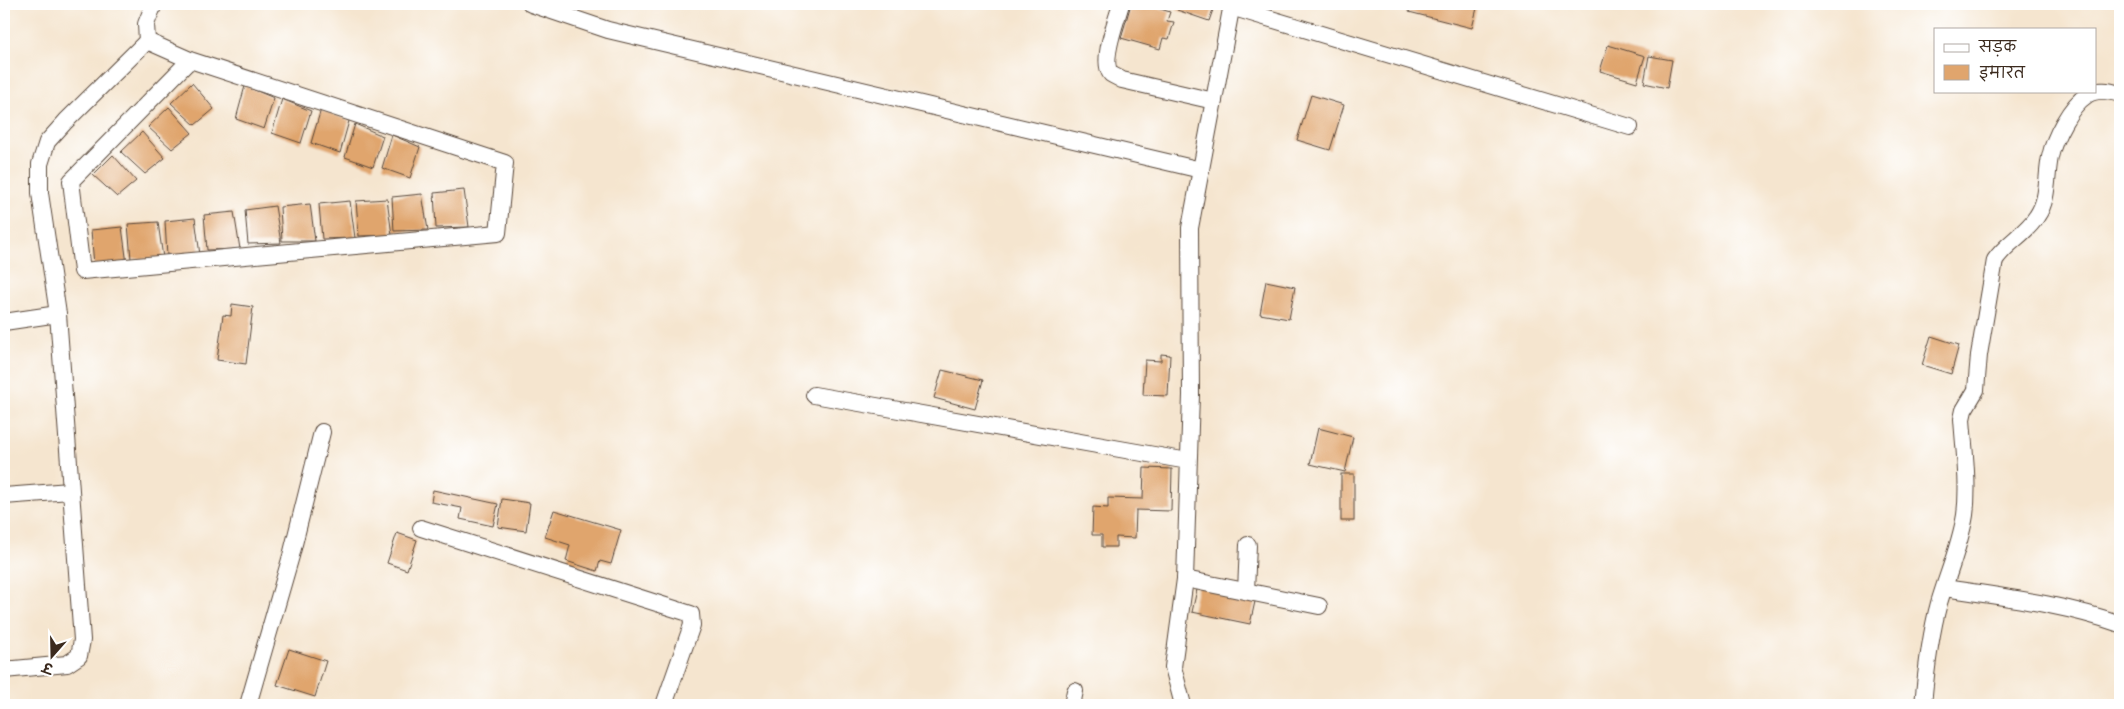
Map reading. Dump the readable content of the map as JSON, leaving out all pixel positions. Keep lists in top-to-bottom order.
{
  "legend": ["सड़क", "इमारत"],
  "north": "bottom"
}
